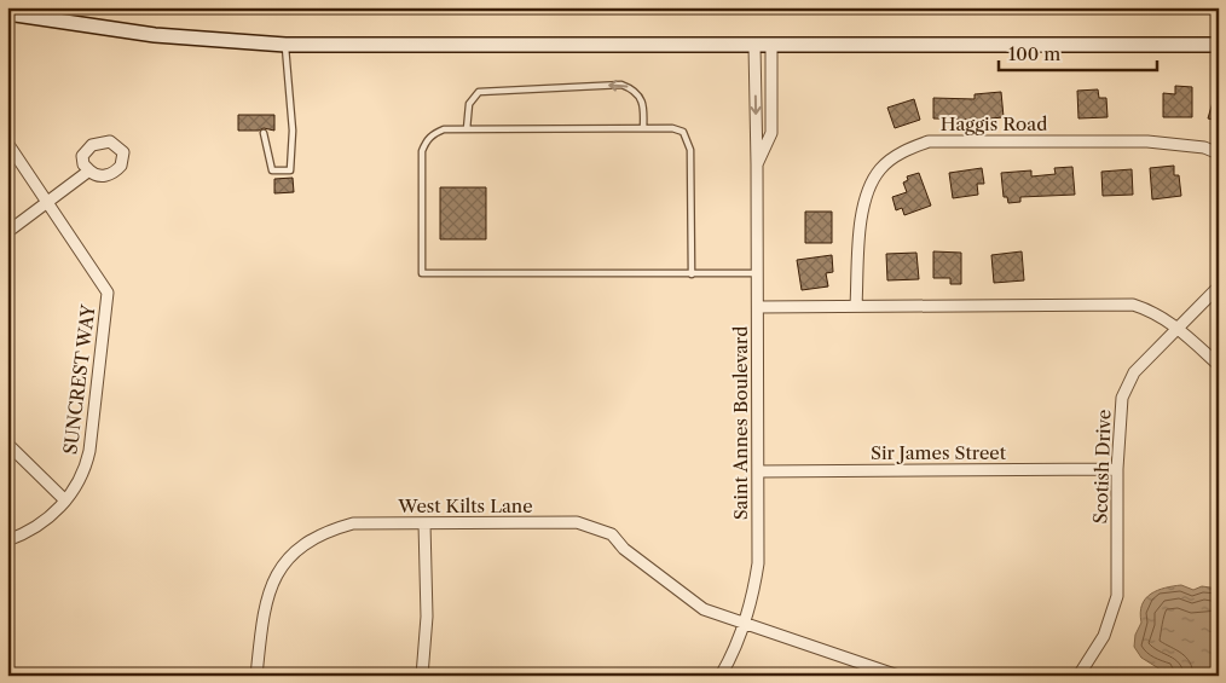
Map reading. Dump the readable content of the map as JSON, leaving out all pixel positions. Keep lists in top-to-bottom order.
{
  "streets": {
    "street": [
      "Haggis Road",
      "SUNCREST WAY",
      "Saint Annes Boulevard",
      "Sir James Street",
      "Scotish Drive",
      "West Kilts Lane"
    ]
  },
  "crossings": [
    ["Saint Annes Boulevard", "Sir James Street"],
    ["Saint Annes Boulevard", "West Kilts Lane"],
    ["Sir James Street", "Scotish Drive"]
  ],
  "scale_bar": "100 m"
}
